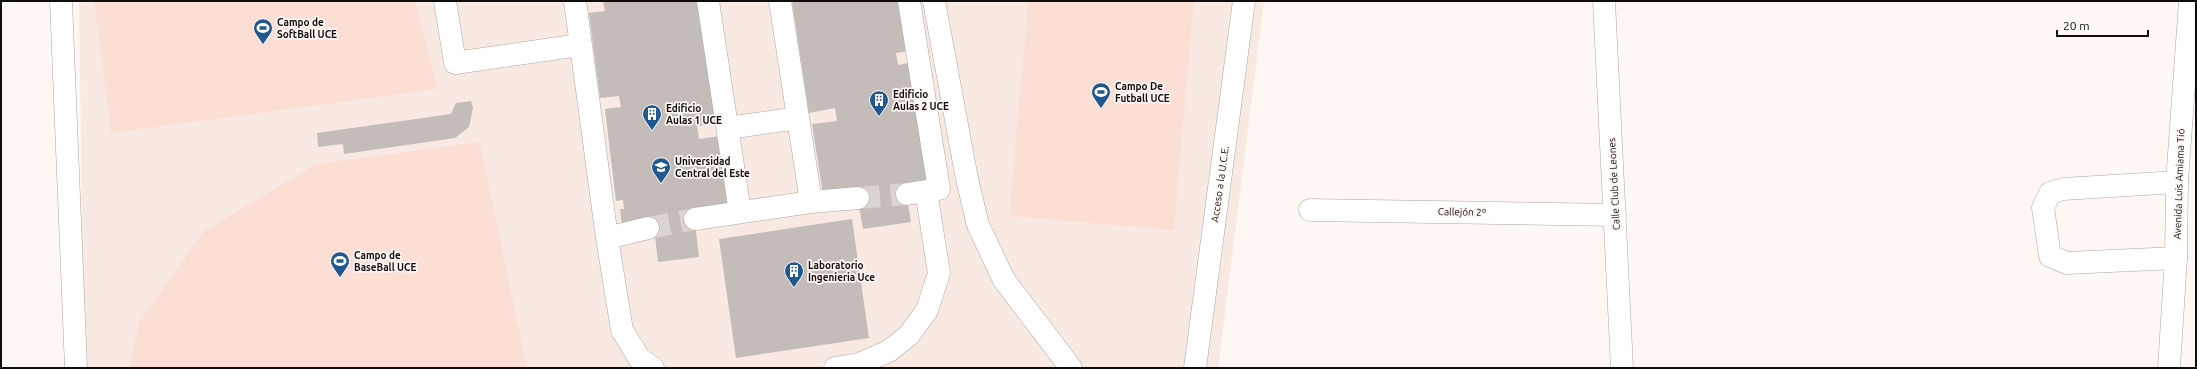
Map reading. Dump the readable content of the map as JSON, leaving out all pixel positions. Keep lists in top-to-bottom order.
{
  "streets": {
    "street": [
      "Acceso a la U.C.E.",
      "Calle Club de Leones",
      "Avenida Luis Amiama Tió",
      "Callejón 2º"
    ]
  },
  "crossings": [
    ["Calle Club de Leones", "Callejón 2º"]
  ],
  "places": {
    "sports": ["Campo de SoftBall UCE", "Campo De Futball UCE", "Campo de BaseBall UCE"],
    "building": ["Edificio Aulas 2 UCE", "Edificio Aulas 1 UCE", "Laboratorio Ingenieria Uce"],
    "school or university": ["Universidad Central del Este"]
  },
  "scale_bar": "20 m"
}
